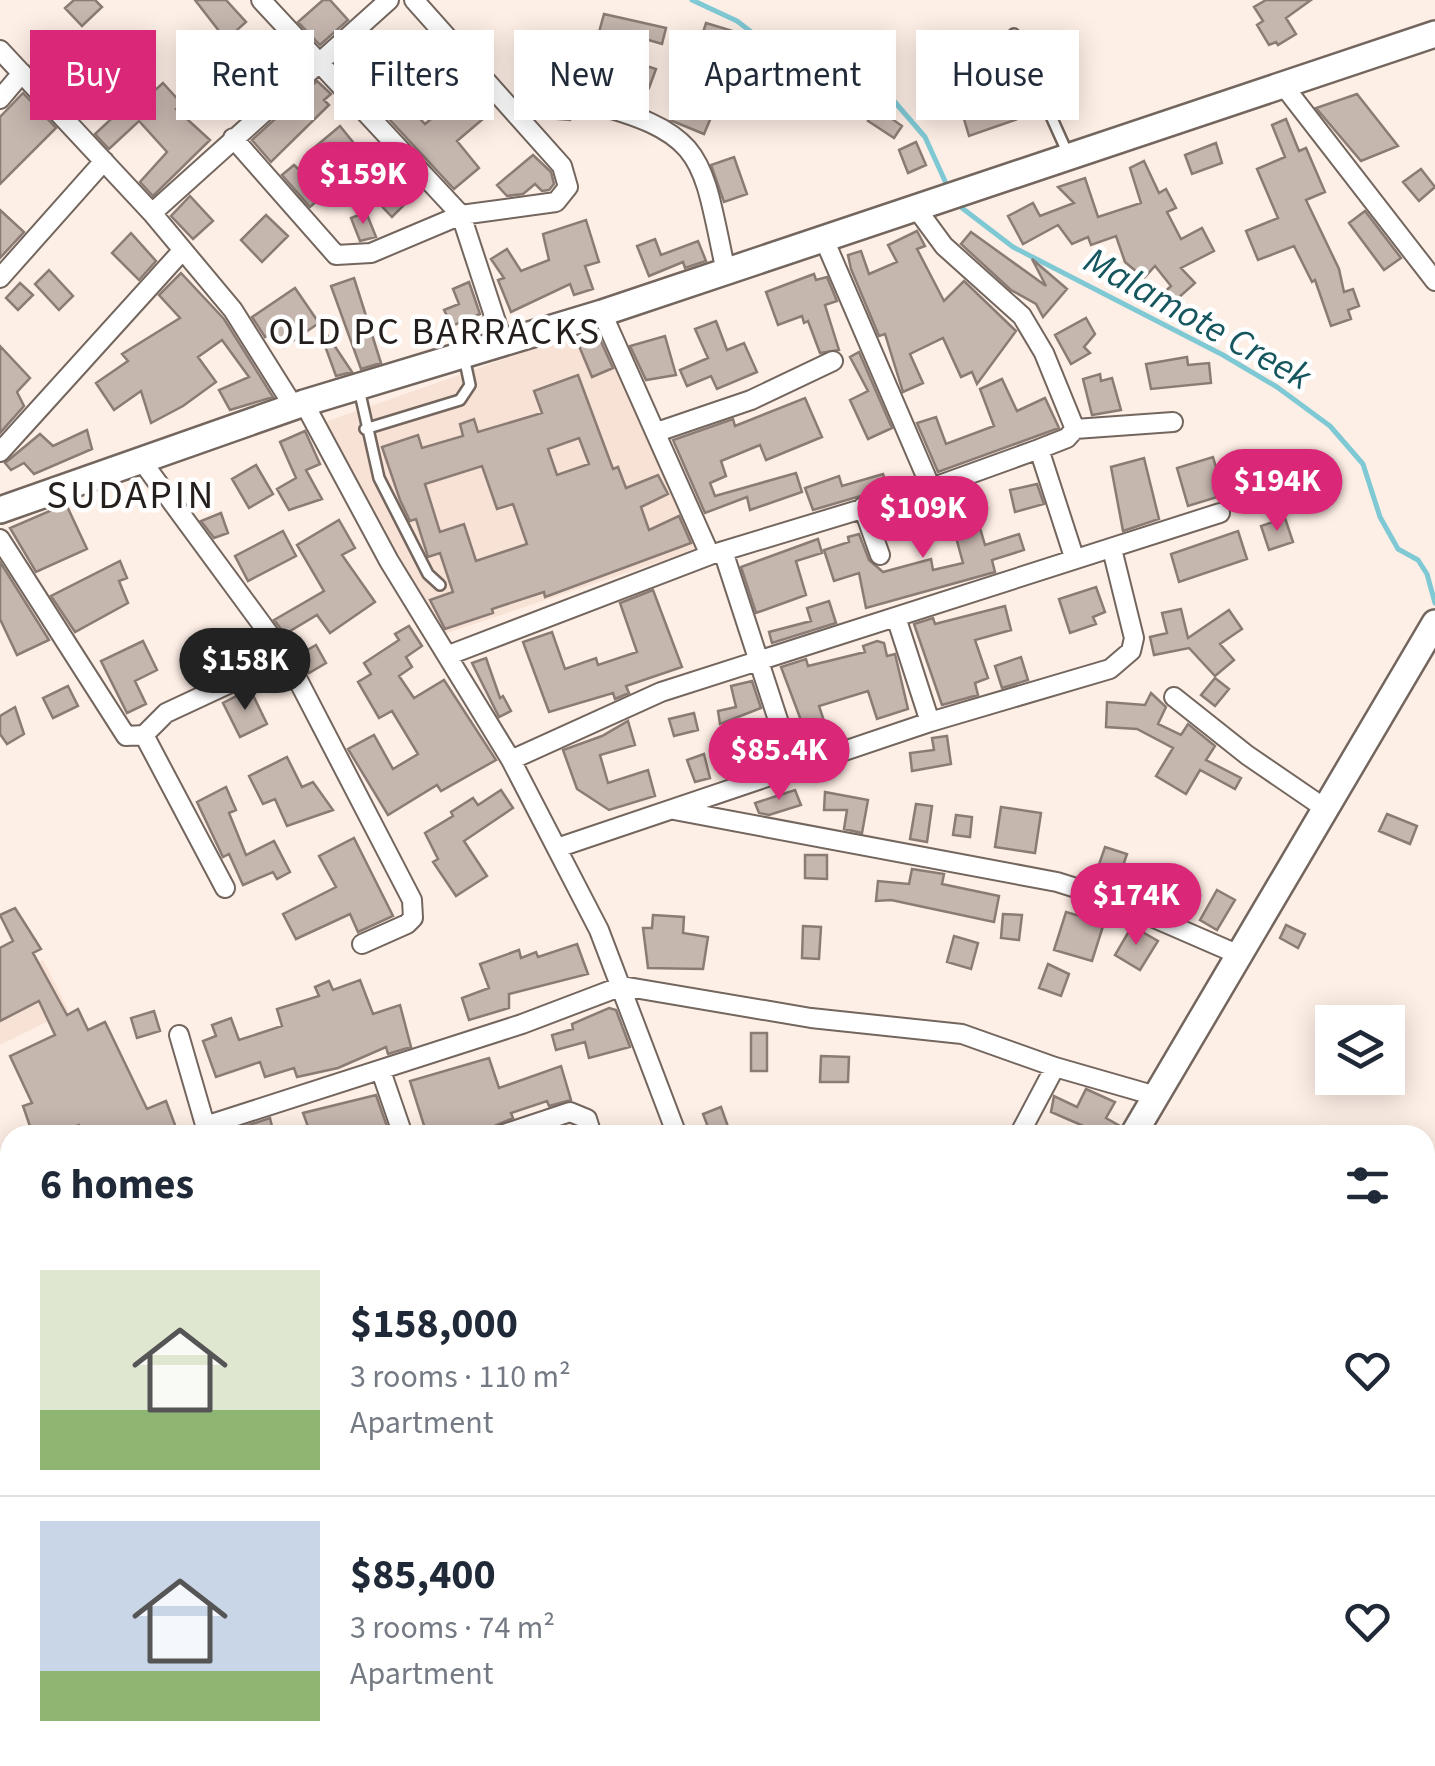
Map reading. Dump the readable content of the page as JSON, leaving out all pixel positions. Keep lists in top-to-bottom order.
{
  "districts": ["OLD PC BARRACKS", "SUDAPIN"],
  "water": ["Malamote Creek"],
  "page": {
    "chip": [
      "Buy",
      "Rent",
      "Filters",
      "New",
      "Apartment",
      "House"
    ],
    "price": [
      "$159K",
      "$194K",
      "$109K",
      "$158K",
      "$85.4K",
      "$174K"
    ],
    "heading": "6 homes",
    "list": [
      {
        "name": "$158,000",
        "note": "3 rooms · 110 m² · Apartment"
      },
      {
        "name": "$85,400",
        "note": "3 rooms · 74 m² · Apartment"
      }
    ]
  }
}
